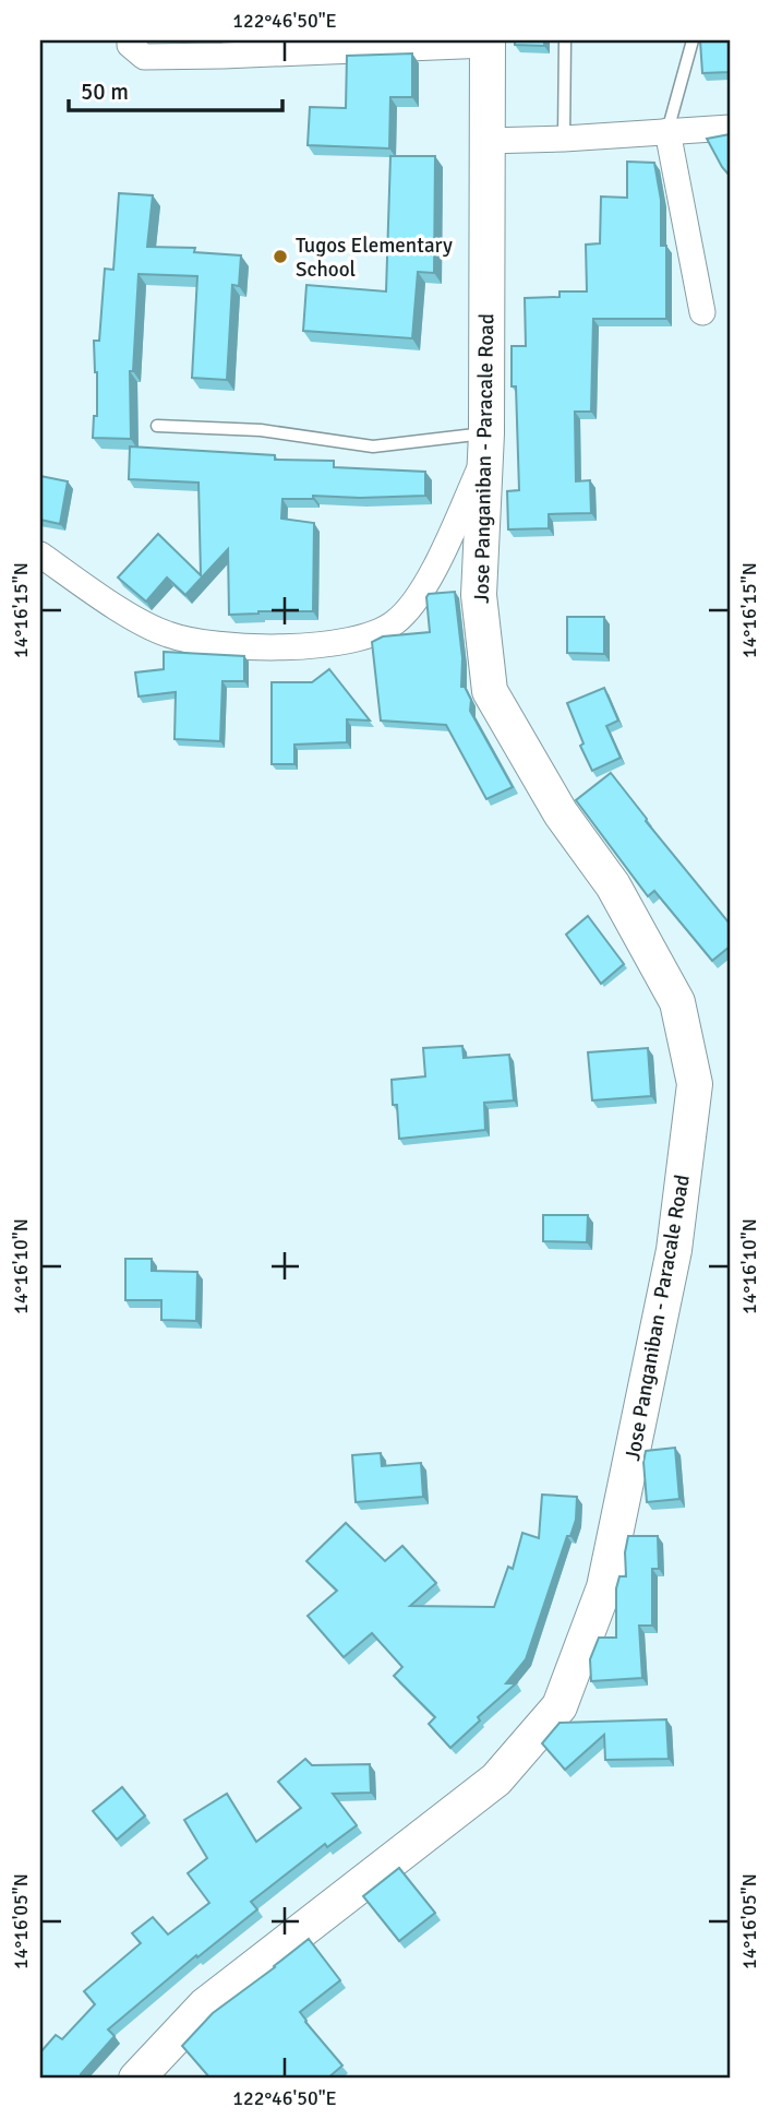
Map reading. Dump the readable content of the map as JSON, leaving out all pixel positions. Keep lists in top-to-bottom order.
{
  "streets": {
    "main road": ["Jose Panganiban - Paracale Road"]
  },
  "places": ["Tugos Elementary School"],
  "scale_bar": "50 m",
  "coordinates": [
    "122°46'50\"E",
    "14°16'15\"N",
    "14°16'10\"N",
    "14°16'05\"N"
  ]
}
